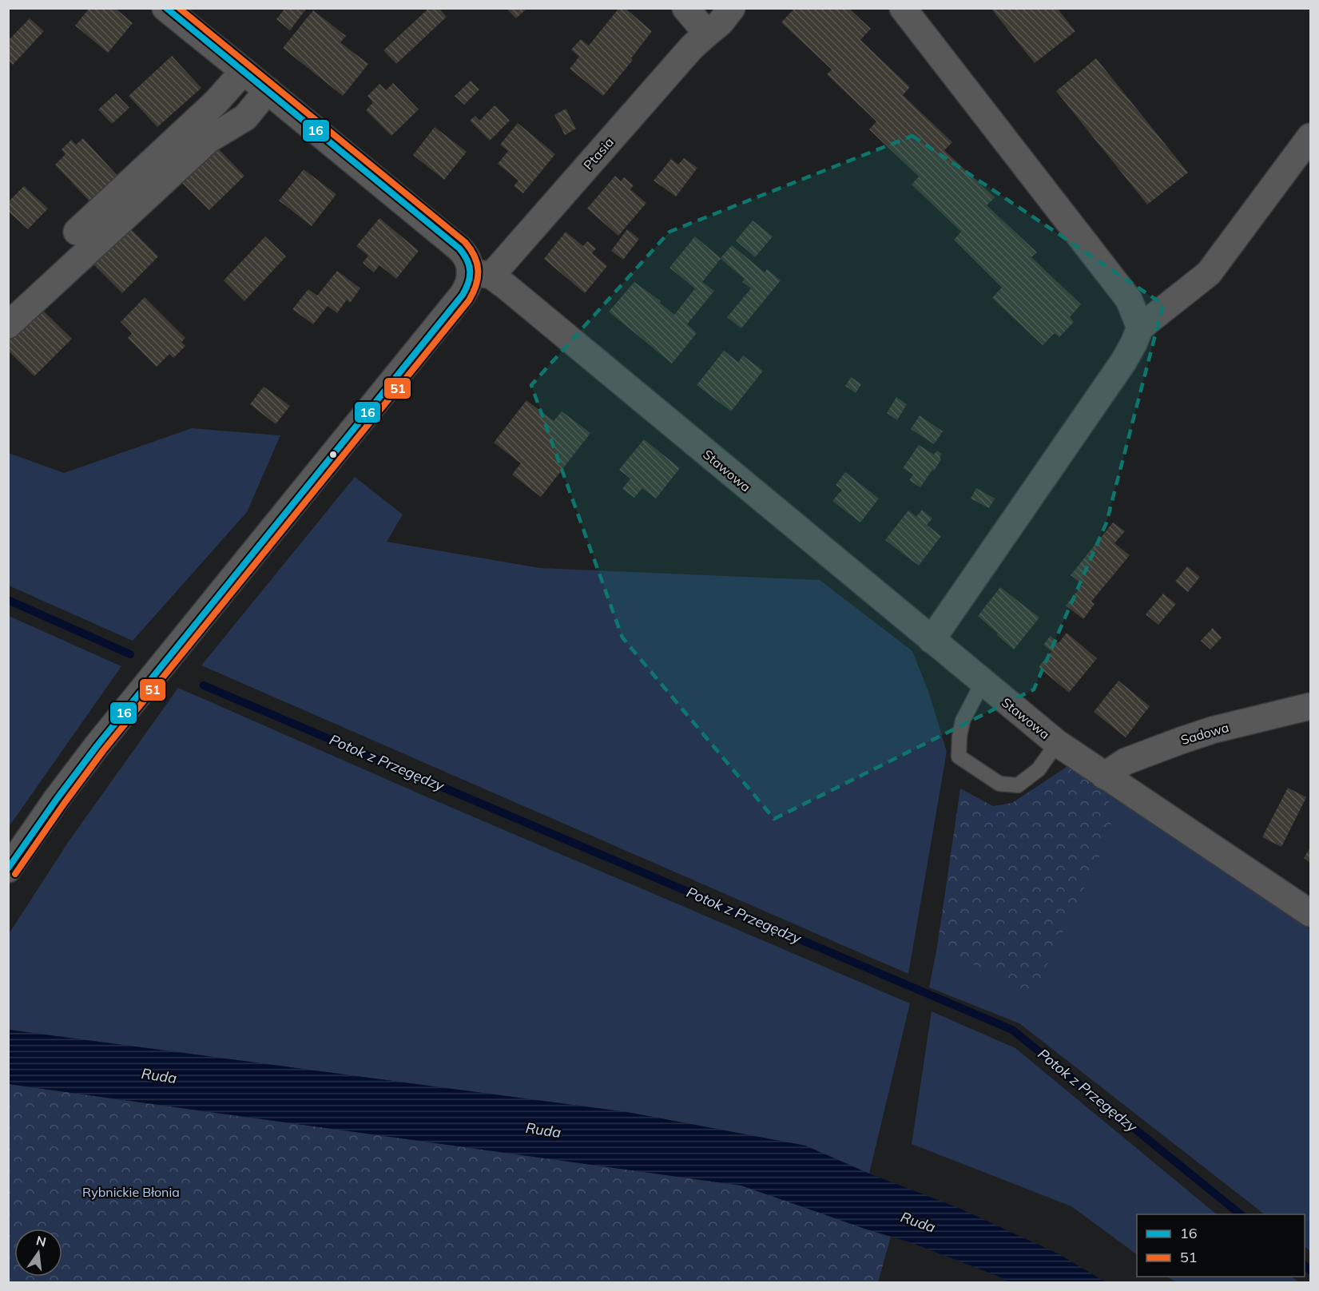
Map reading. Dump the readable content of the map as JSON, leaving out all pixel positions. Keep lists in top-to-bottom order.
{
  "streets": {
    "street": ["Ptasia", "Stawowa", "Sadowa"]
  },
  "crossings": [
    ["Ptasia", "Stawowa"],
    ["Stawowa", "Sadowa"]
  ],
  "water": ["Potok z Przegędzy", "Ruda"],
  "parks": ["Rybnickie Błonia"],
  "lines": ["transit line 16", "transit line 51"],
  "legend": ["16", "51"],
  "north": "top"
}
